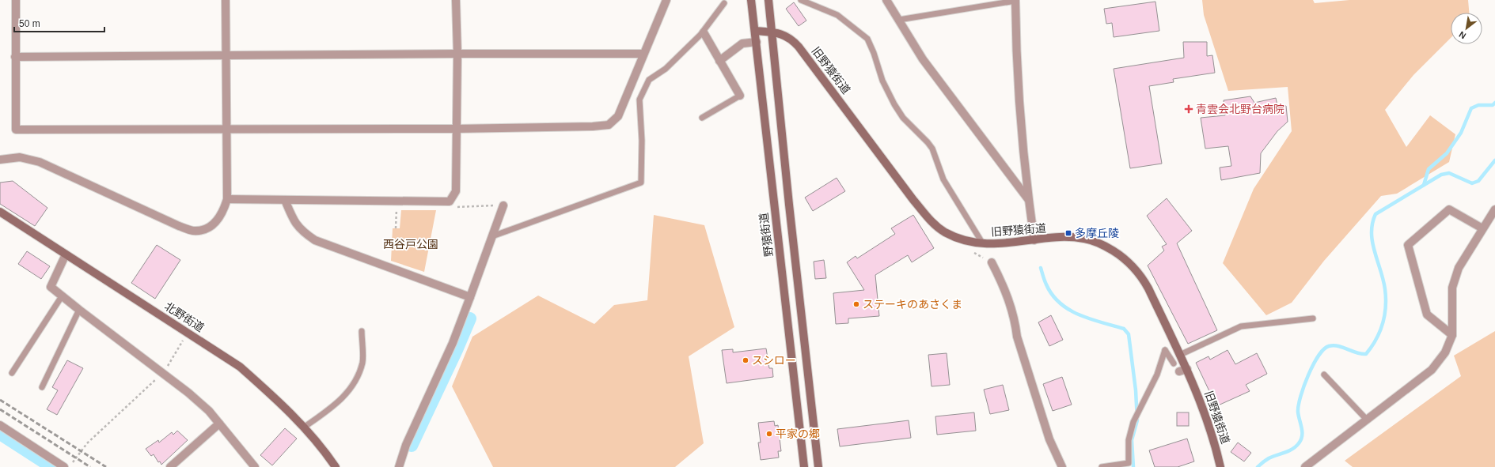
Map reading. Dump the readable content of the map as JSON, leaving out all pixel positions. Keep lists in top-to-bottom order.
{
  "streets": {
    "main road": ["旧野猿街道", "野猿街道", "北野街道"]
  },
  "crossings": [
    ["旧野猿街道", "野猿街道"]
  ],
  "parks": ["西谷戸公園"],
  "places": {
    "health": ["青雲会北野台病院"],
    "transit": ["多摩丘陵"],
    "other": ["ステーキのあさくま", "スシロー", "平家の郷"]
  },
  "scale_bar": "50 m",
  "north": "bottom left"
}
